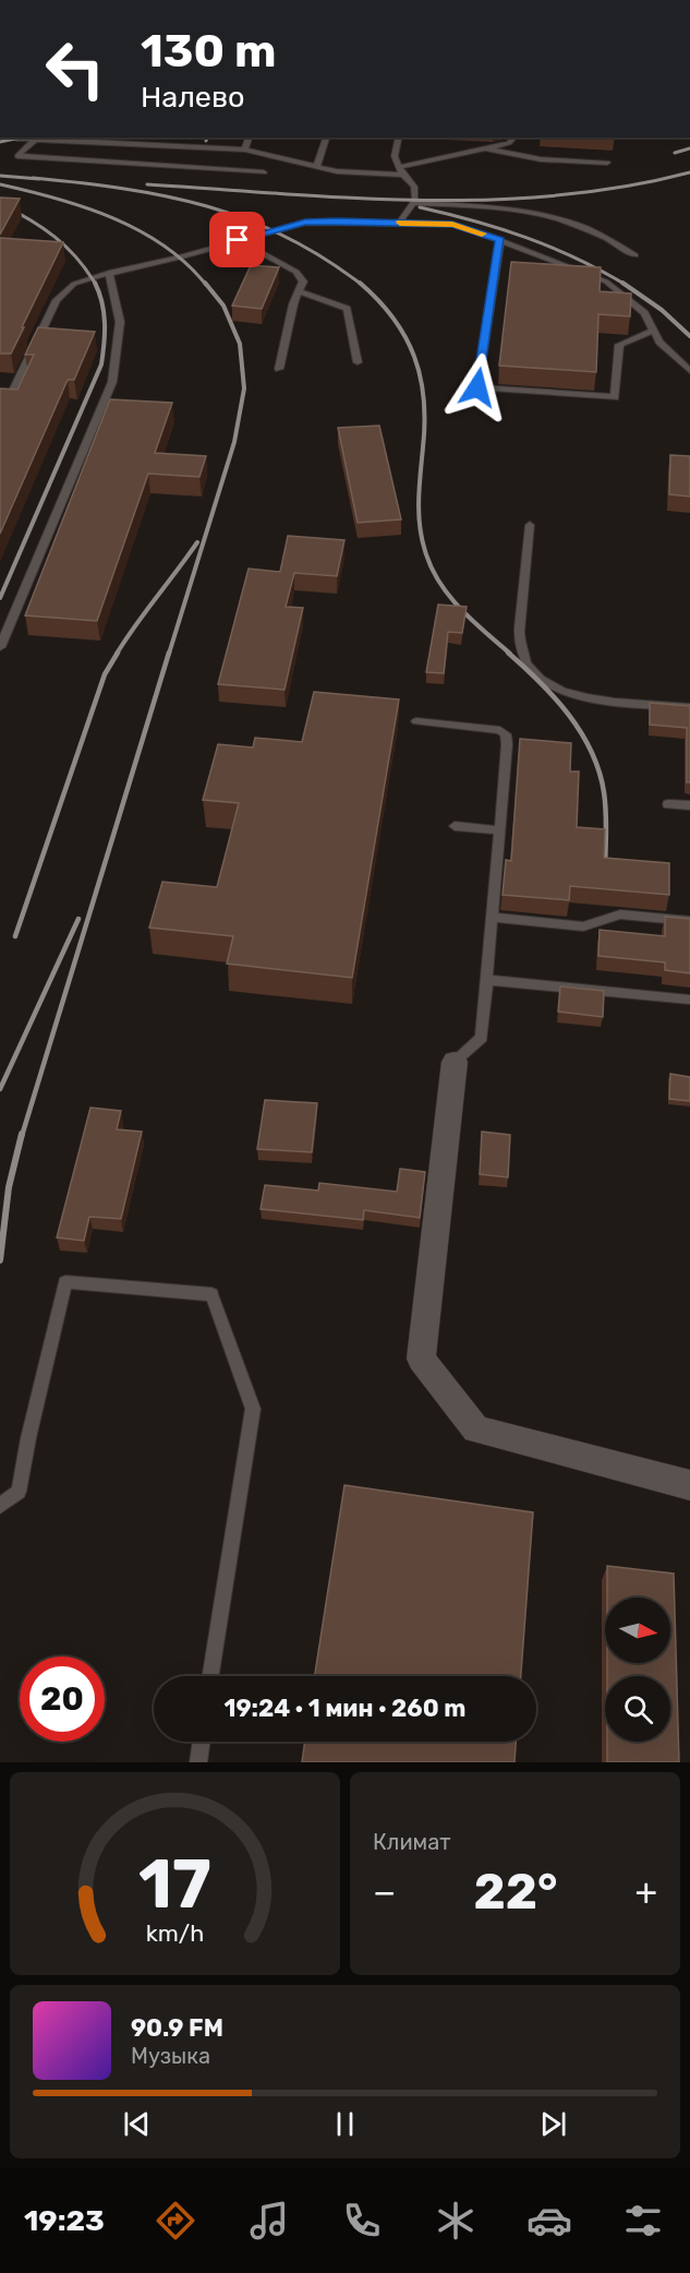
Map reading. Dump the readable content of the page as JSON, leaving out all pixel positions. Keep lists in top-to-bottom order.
{
  "north": "right",
  "page": {
    "turn": ["130 m", "Налево"],
    "limit": "20",
    "trip": "19:24 · 1 мин · 260 m",
    "tile": "Климат",
    "heat": ["−", "22°", "+"],
    "song": ["90.9 FM", "Музыка"],
    "tabs": "19:23",
    "gauge": ["17", "km/h"]
  }
}
